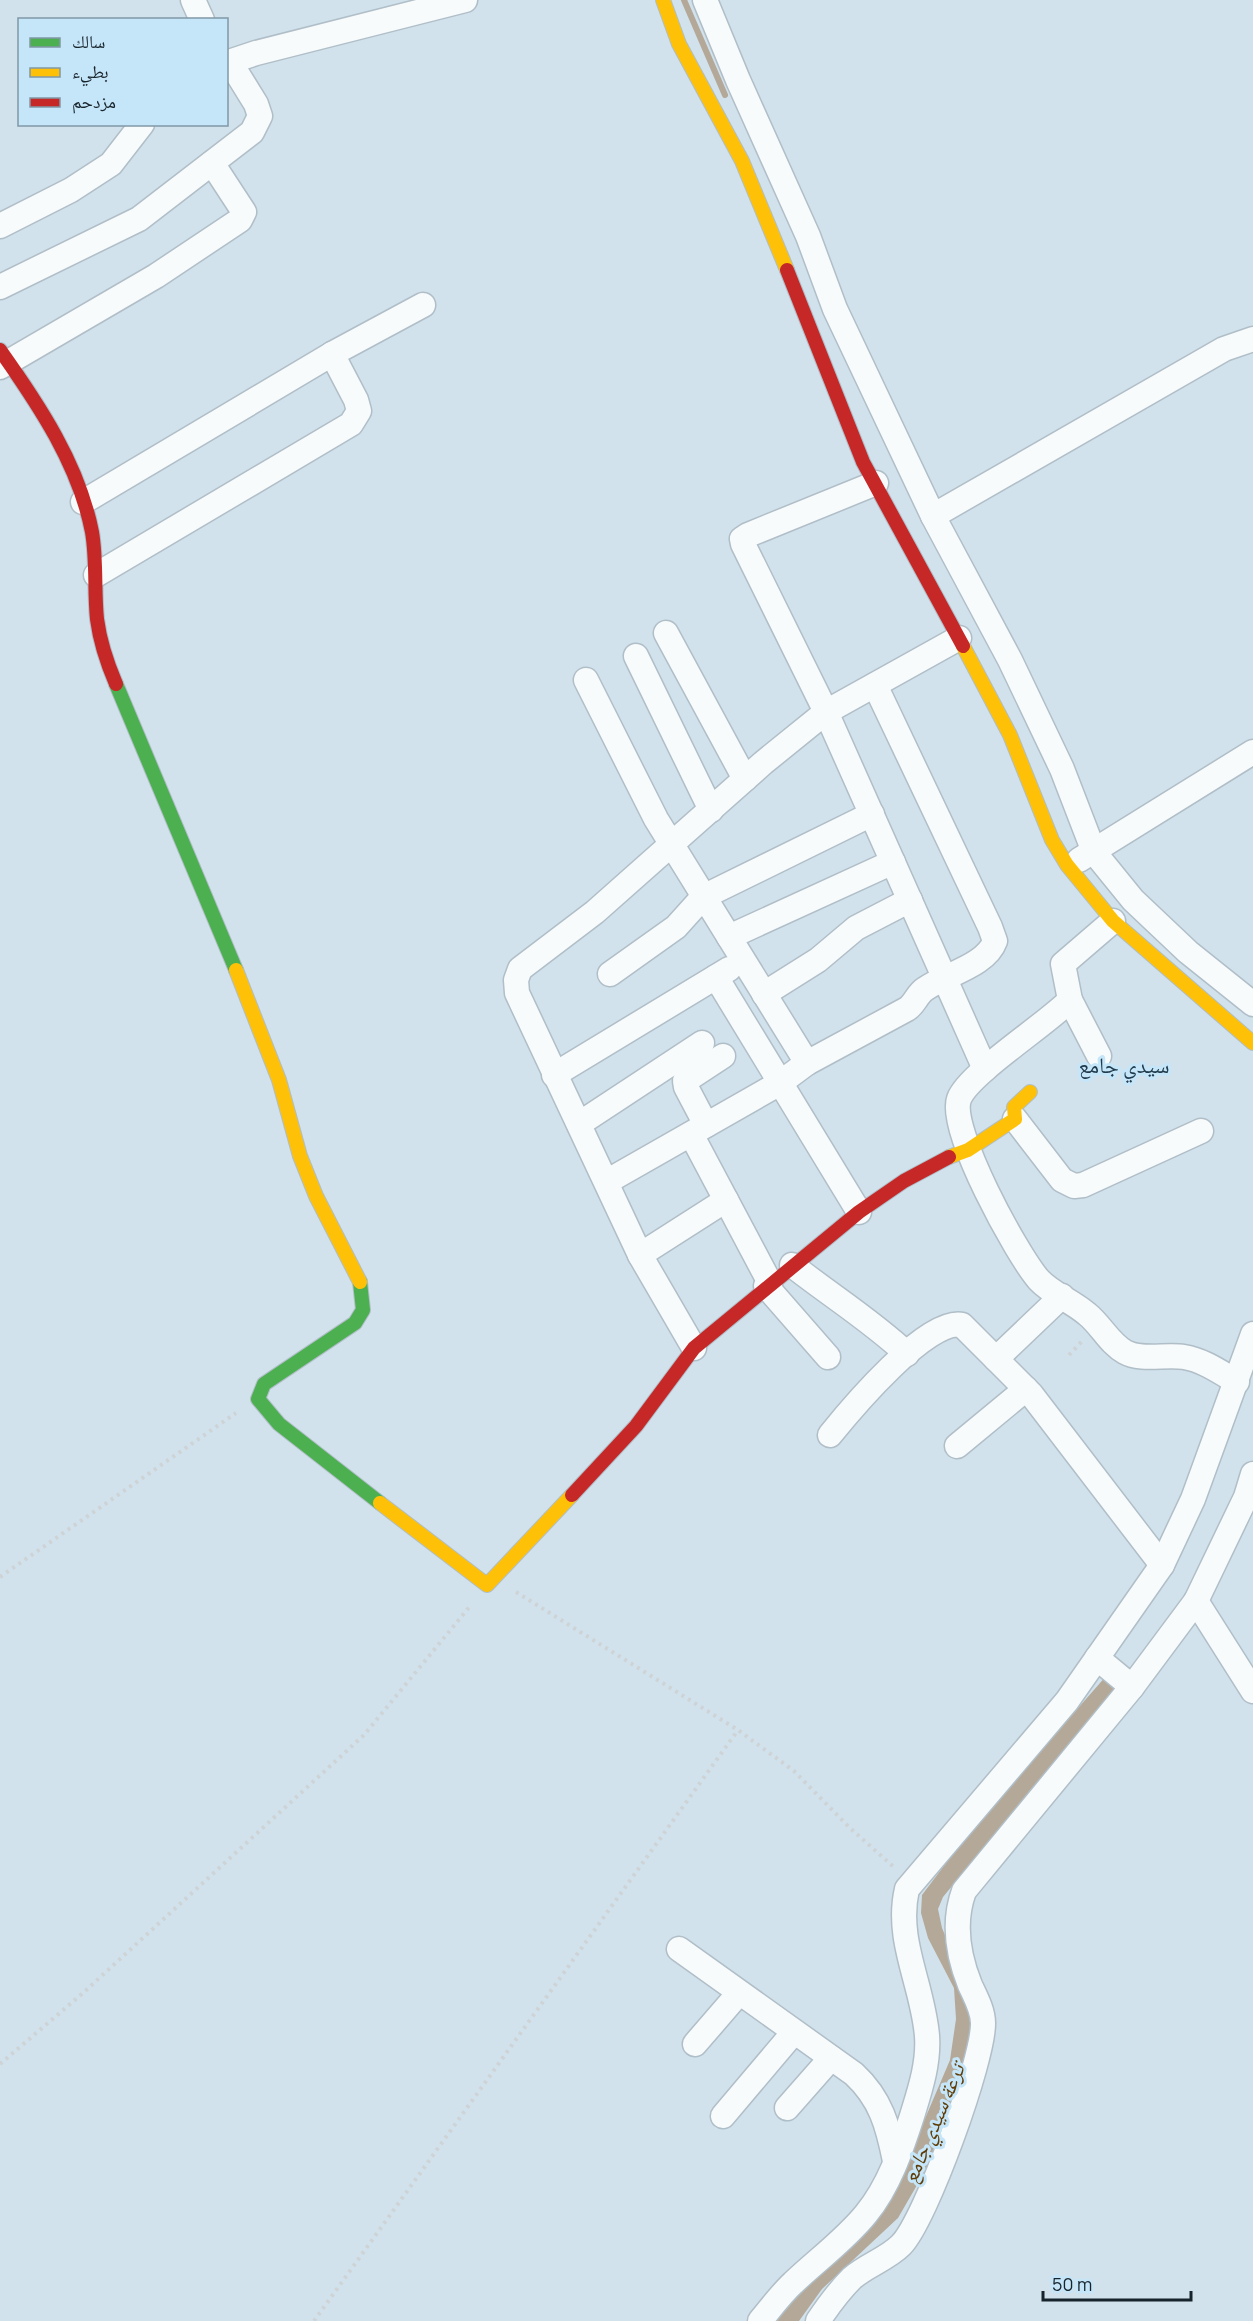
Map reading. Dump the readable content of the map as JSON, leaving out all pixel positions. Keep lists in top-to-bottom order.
{
  "districts": ["سيدي جامع"],
  "water": ["ترعة سيدي جامع"],
  "legend": ["سالك", "بطيء", "مزدحم"],
  "scale_bar": "50 m"
}
